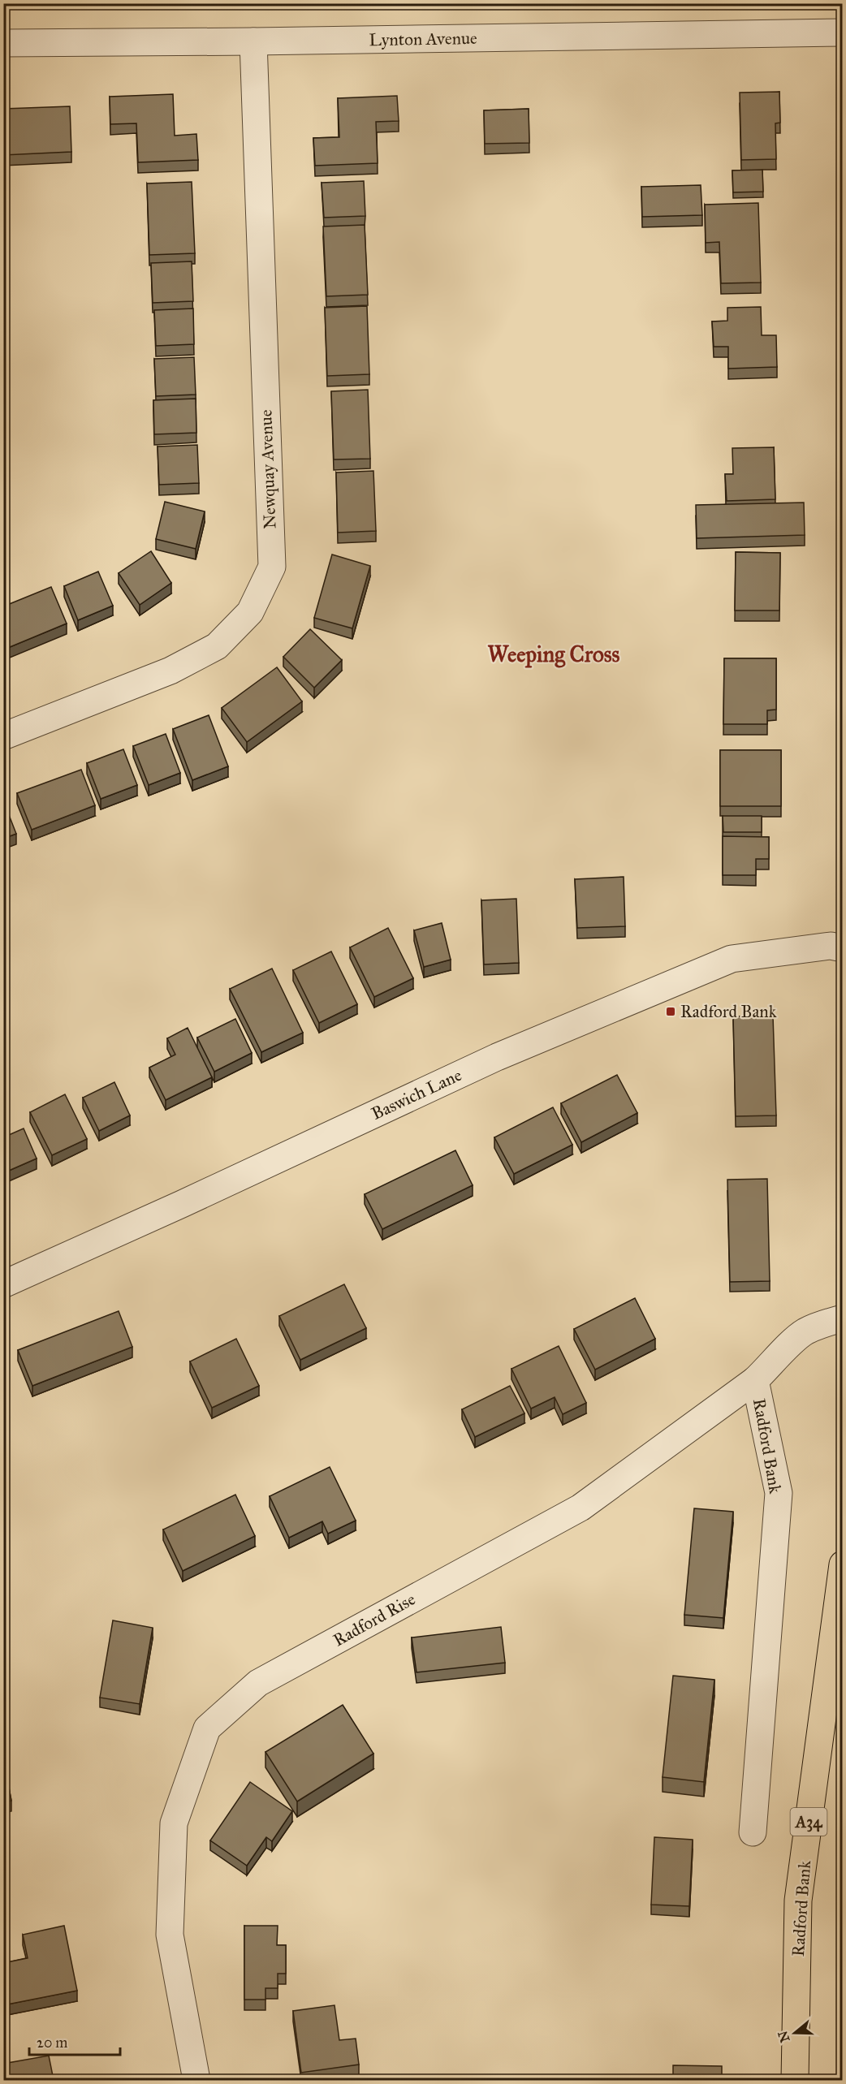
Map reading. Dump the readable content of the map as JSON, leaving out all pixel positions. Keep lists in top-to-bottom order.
{
  "streets": {
    "highway": ["Radford Bank", "A34"],
    "street": [
      "Lynton Avenue",
      "Newquay Avenue",
      "Baswich Lane",
      "Radford Rise"
    ]
  },
  "crossings": [
    ["Lynton Avenue", "Newquay Avenue"],
    ["Radford Bank", "Radford Rise"]
  ],
  "districts": ["Weeping Cross"],
  "places": {
    "transit": ["Radford Bank"]
  },
  "scale_bar": "20 m",
  "north": "left"
}
